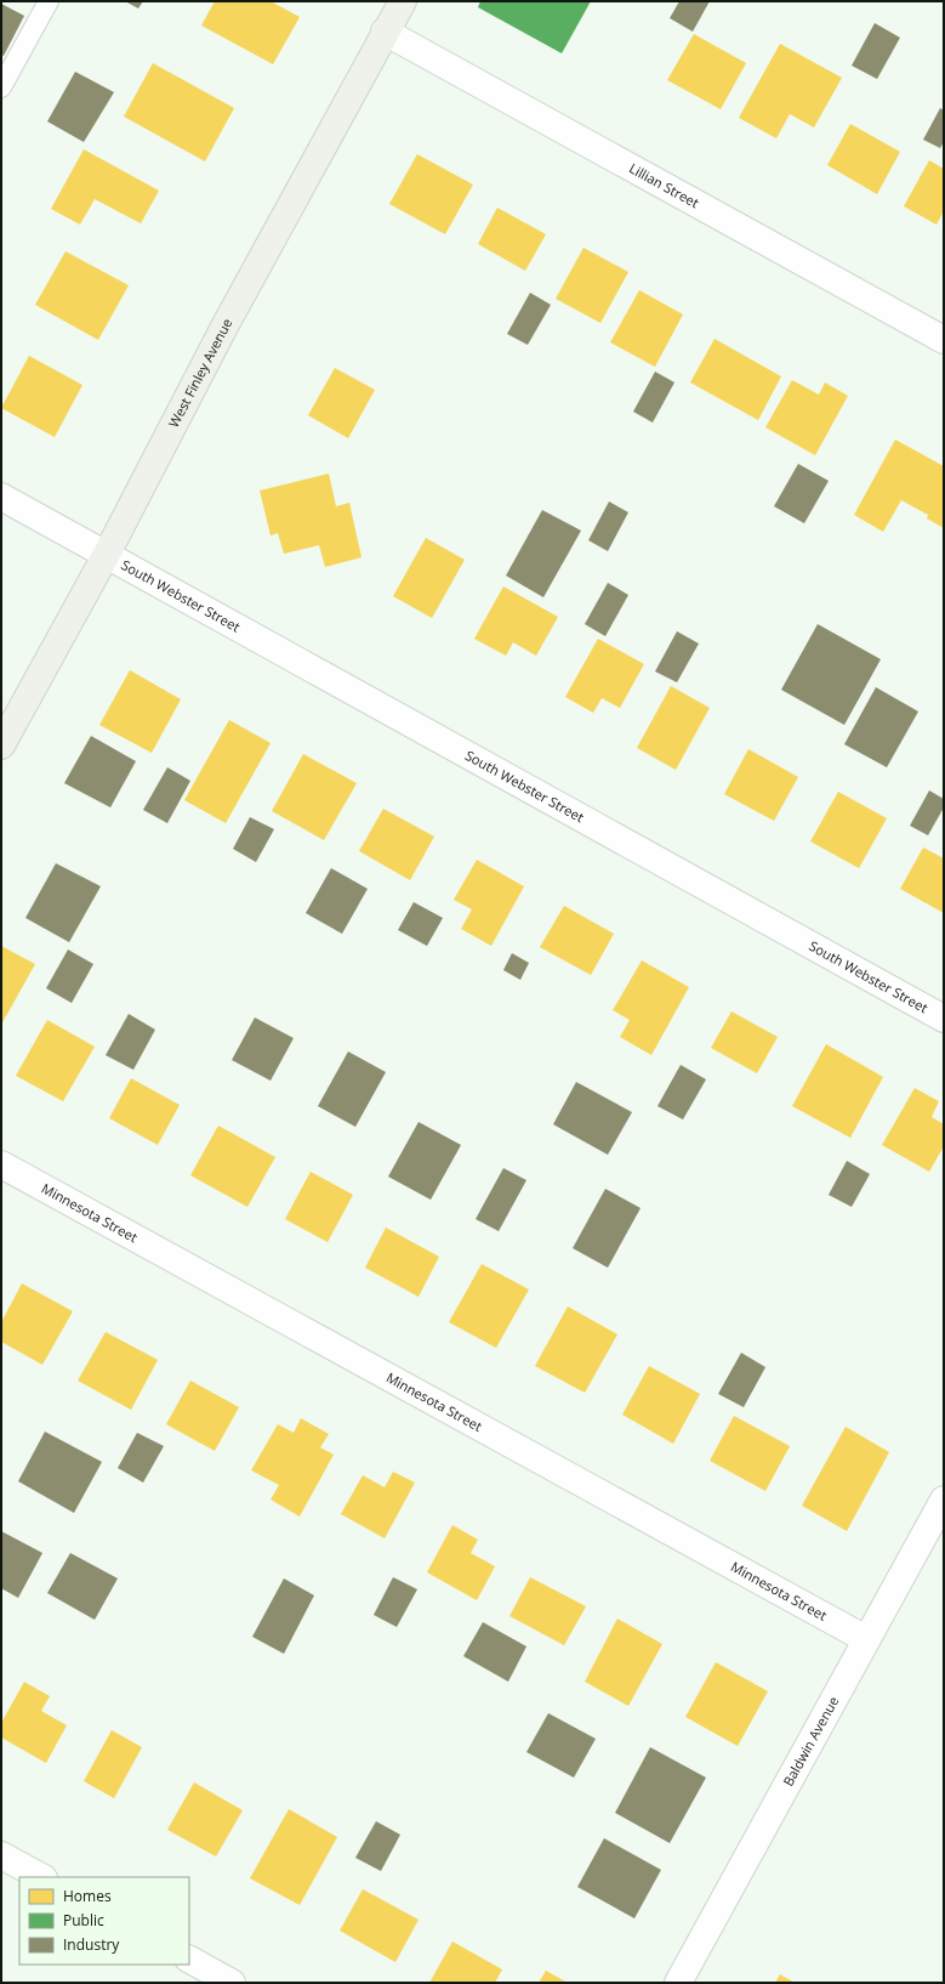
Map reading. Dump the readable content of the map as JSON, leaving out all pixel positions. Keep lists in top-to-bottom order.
{
  "streets": {
    "main road": ["West Finley Avenue"],
    "street": [
      "Lillian Street",
      "South Webster Street",
      "Minnesota Street",
      "Baldwin Avenue"
    ]
  },
  "crossings": [
    ["Lillian Street", "West Finley Avenue"],
    ["West Finley Avenue", "South Webster Street"],
    ["Minnesota Street", "Baldwin Avenue"]
  ],
  "legend": ["Homes", "Public", "Industry"]
}
